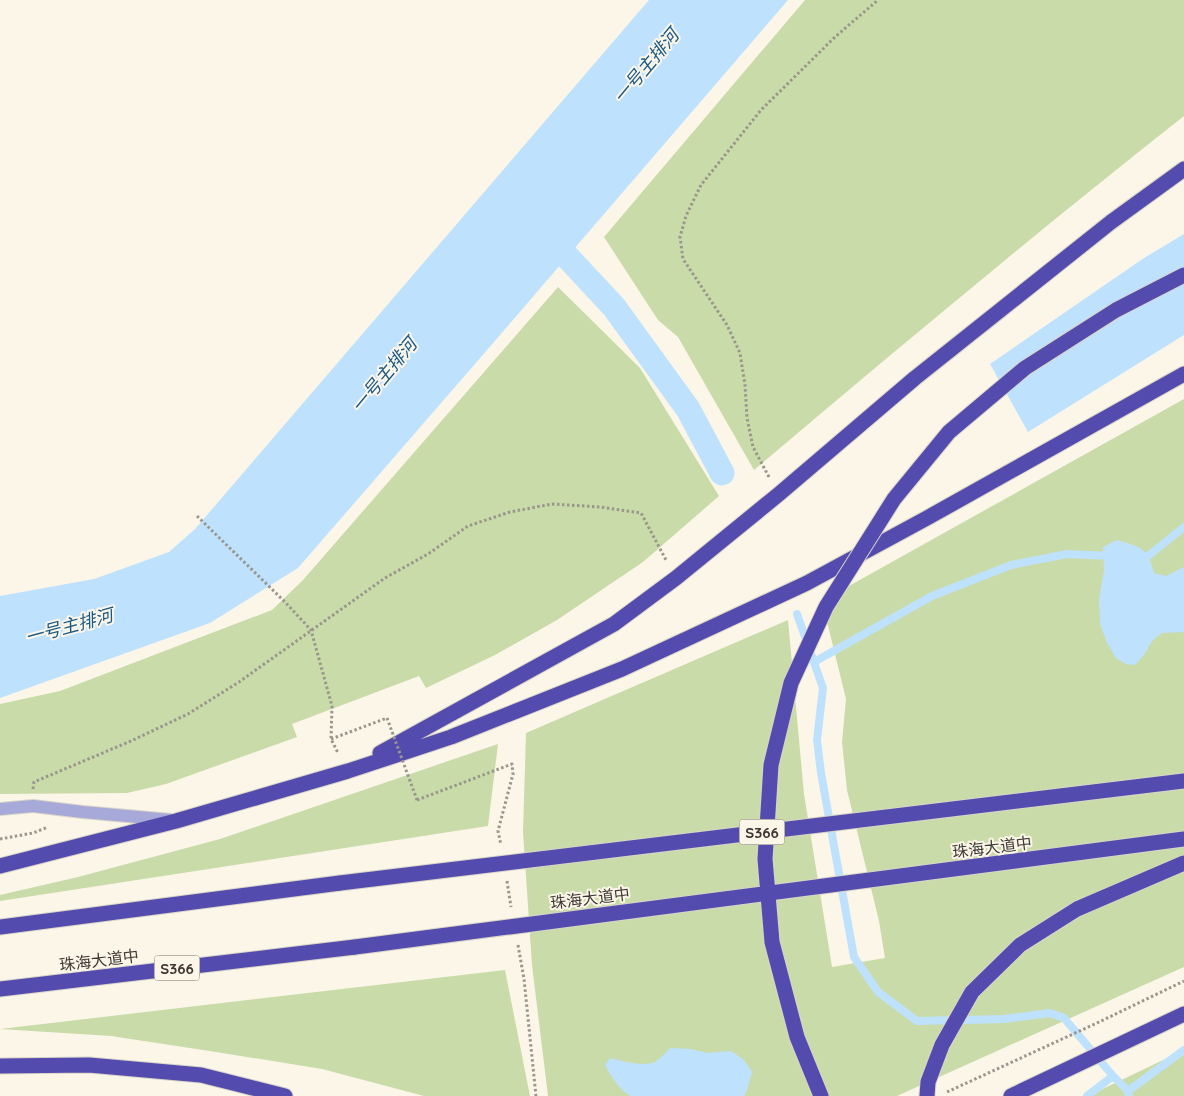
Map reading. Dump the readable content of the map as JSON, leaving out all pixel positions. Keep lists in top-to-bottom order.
{
  "streets": {
    "highway": ["S366", "珠海大道中"]
  },
  "water": ["一号主排河"]
}
